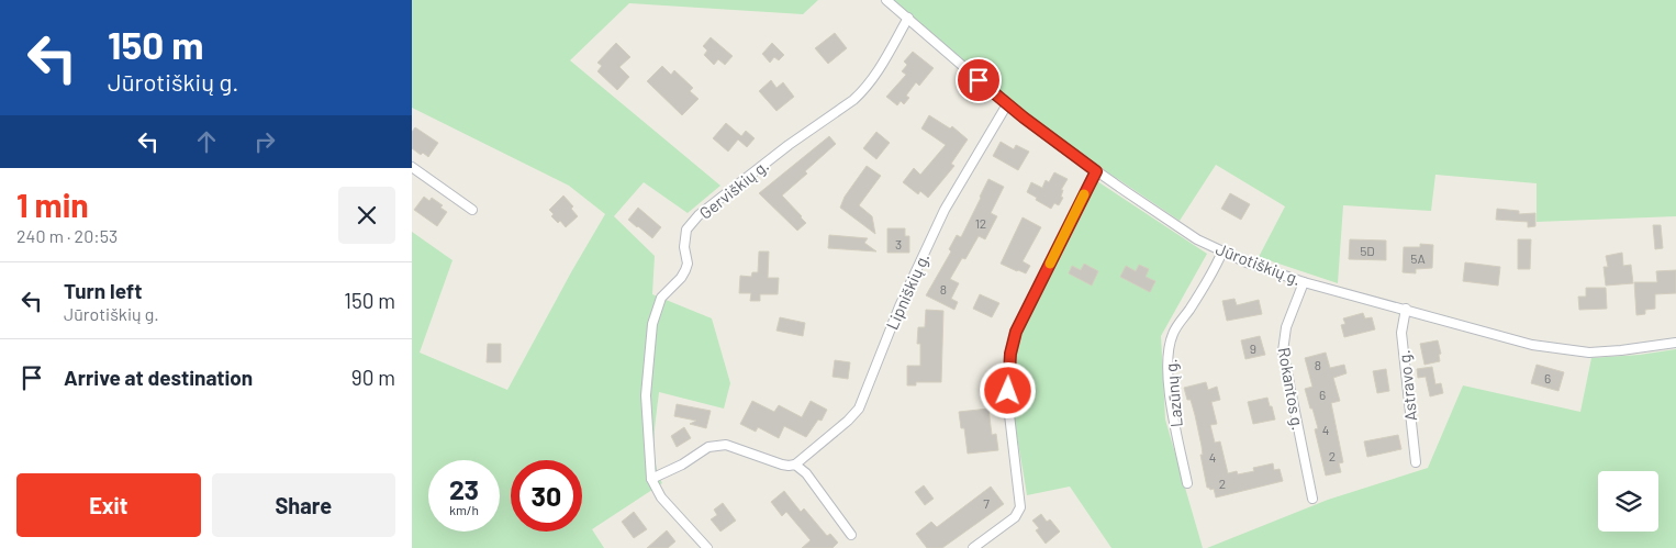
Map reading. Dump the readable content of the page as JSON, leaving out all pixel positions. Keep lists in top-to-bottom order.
{
  "streets": {
    "street": [
      "Gerviškių g.",
      "Jūrotiškių g.",
      "Lipniškių g.",
      "Astravo g.",
      "Rokantos g.",
      "Lazūnų g."
    ]
  },
  "crossings": [
    ["Gerviškių g.", "Jūrotiškių g."],
    ["Jūrotiškių g.", "Lipniškių g."],
    ["Jūrotiškių g.", "Astravo g."],
    ["Jūrotiškių g.", "Rokantos g."],
    ["Jūrotiškių g.", "Lazūnų g."]
  ],
  "house_numbers": [
    "12",
    "3",
    "5D",
    "5A",
    "8",
    "9",
    "8",
    "6",
    "6",
    "4",
    "2",
    "4",
    "2",
    "7"
  ],
  "page": {
    "turn": ["150 m", "Jūrotiškių g."],
    "heading": ["1 min", "240 m · 20:53"],
    "list": [
      {
        "name": "Turn left",
        "note": "Jūrotiškių g.",
        "value": "150 m"
      },
      {
        "name": "Arrive at destination",
        "value": "90 m"
      }
    ],
    "speed": "23 km/h",
    "limit": "30",
    "buttons": ["Exit", "Share"]
  }
}
